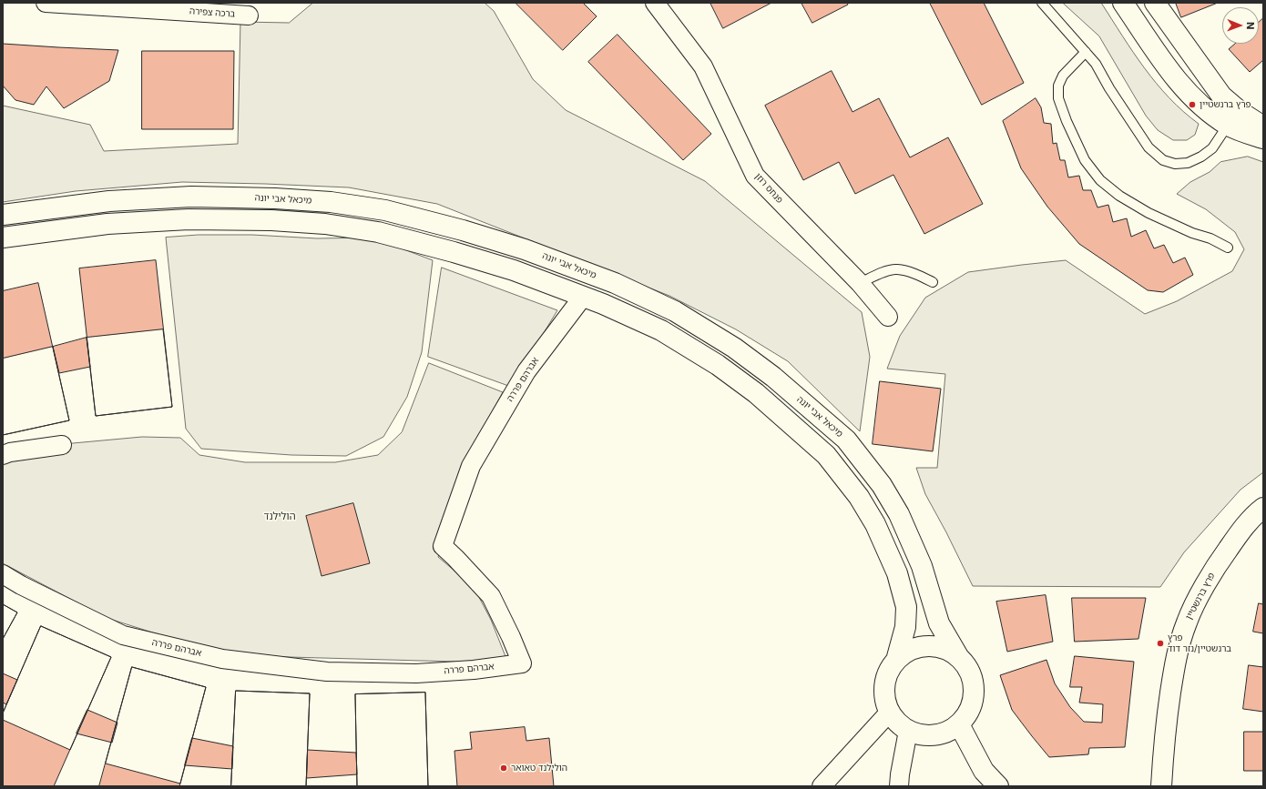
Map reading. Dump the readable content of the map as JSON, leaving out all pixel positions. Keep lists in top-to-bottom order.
{
  "streets": {
    "street": [
      "ברכה צפירה",
      "פנחס רוזן",
      "מיכאל אבי יונה",
      "אברהם פררה",
      "פרץ ברנשטיין"
    ]
  },
  "districts": ["הולילנד"],
  "places": ["פרץ ברנשטיין", "פרץ ברנשטיין/נזר דוד", "הולילנד טאואר"],
  "north": "right"
}
